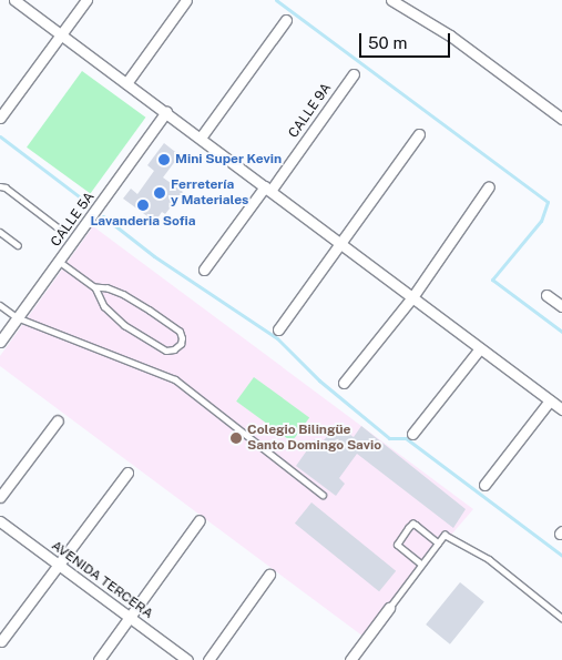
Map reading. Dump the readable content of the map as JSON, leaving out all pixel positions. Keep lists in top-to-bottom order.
{
  "streets": {
    "street": ["CALLE 9A", "CALLE 5A", "AVENIDA TERCERA"]
  },
  "places": [
    "Mini Super Kevin",
    "Ferretería y Materiales",
    "Lavanderia Sofia",
    "Colegio Bilingüe Santo Domingo Savio"
  ],
  "scale_bar": "50 m"
}
